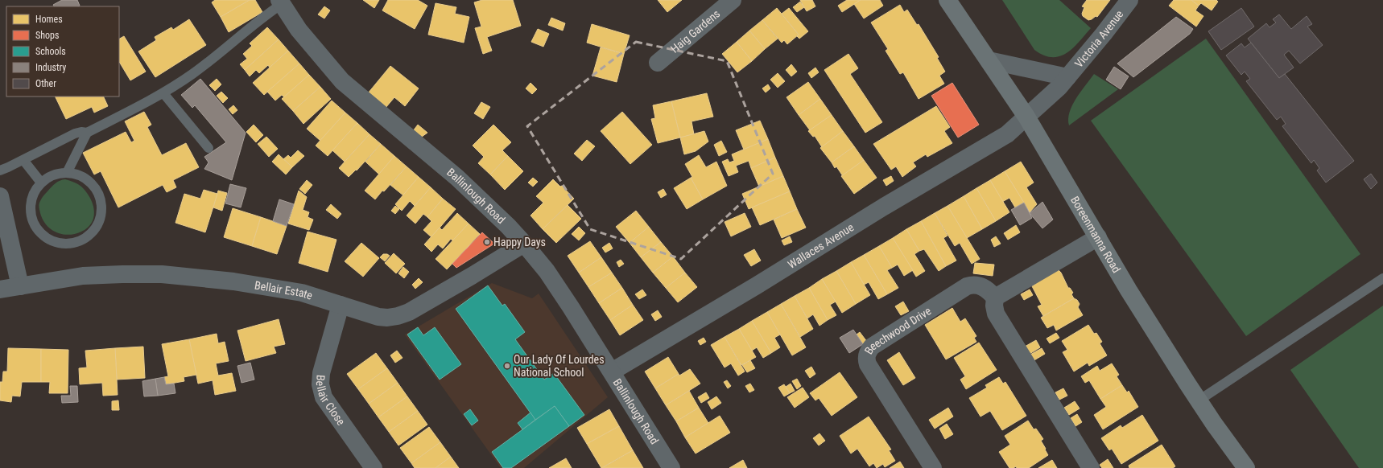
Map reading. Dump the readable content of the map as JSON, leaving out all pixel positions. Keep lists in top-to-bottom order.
{
  "streets": {
    "main road": ["Boreenmanna Road"],
    "street": [
      "Haig Gardens",
      "Victoria Avenue",
      "Ballinlough Road",
      "Wallaces Avenue",
      "Bellair Estate",
      "Beechwood Drive",
      "Bellair Close"
    ]
  },
  "crossings": [
    ["Victoria Avenue", "Boreenmanna Road"],
    ["Victoria Avenue", "Wallaces Avenue"],
    ["Ballinlough Road", "Wallaces Avenue"],
    ["Ballinlough Road", "Bellair Estate"],
    ["Boreenmanna Road", "Wallaces Avenue"],
    ["Bellair Estate", "Bellair Close"]
  ],
  "places": ["Happy Days", "Our Lady Of Lourdes National School"],
  "legend": [
    "Homes",
    "Shops",
    "Schools",
    "Industry",
    "Other"
  ]
}
